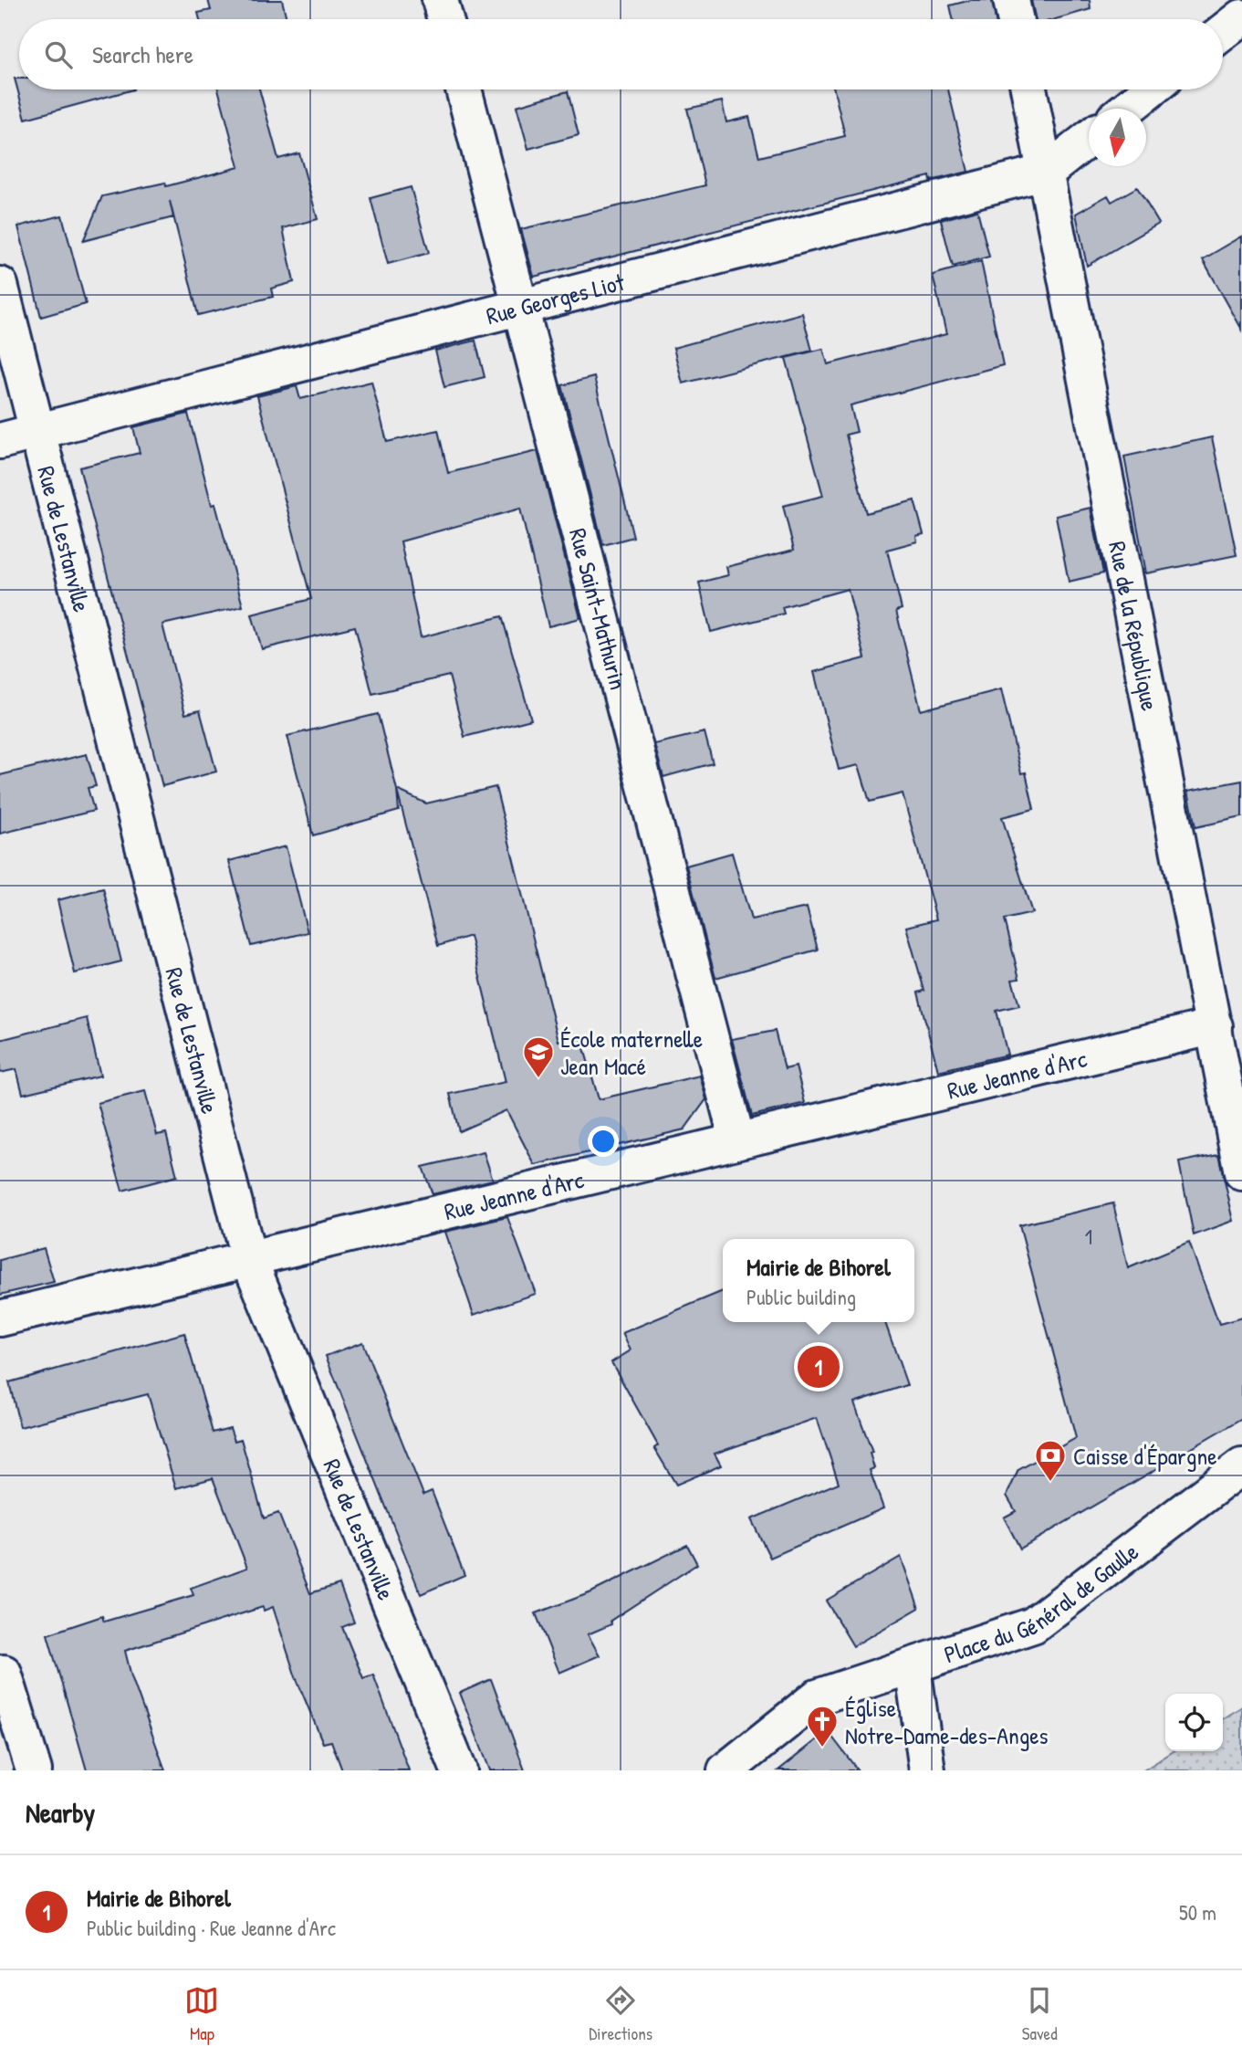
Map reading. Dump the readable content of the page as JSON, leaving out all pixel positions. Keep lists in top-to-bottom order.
{
  "streets": {
    "street": [
      "Rue Georges Liot",
      "Rue de Lestanville",
      "Rue Saint-Mathurin",
      "Rue de la République",
      "Rue Jeanne d'Arc",
      "Place du Général de Gaulle"
    ]
  },
  "crossings": [
    ["Rue Georges Liot", "Rue de Lestanville"],
    ["Rue Georges Liot", "Rue Saint-Mathurin"],
    ["Rue Georges Liot", "Rue de la République"],
    ["Rue de Lestanville", "Rue Jeanne d'Arc"],
    ["Rue Saint-Mathurin", "Rue Jeanne d'Arc"],
    ["Rue de la République", "Rue Jeanne d'Arc"]
  ],
  "places": {
    "school or university": ["École maternelle Jean Macé"],
    "bank": ["Caisse d'Épargne"],
    "church": ["Église Notre-Dame-des-Anges"]
  },
  "house_numbers": ["1"],
  "north": "bottom",
  "page": {
    "search": "Search here",
    "popup": ["Mairie de Bihorel", "Public building"],
    "pins": "1",
    "heading": "Nearby",
    "list": [
      {
        "mark": "1",
        "name": "Mairie de Bihorel",
        "note": "Public building · Rue Jeanne d'Arc",
        "value": "50 m"
      }
    ],
    "nav": ["Map", "Directions", "Saved"]
  }
}
